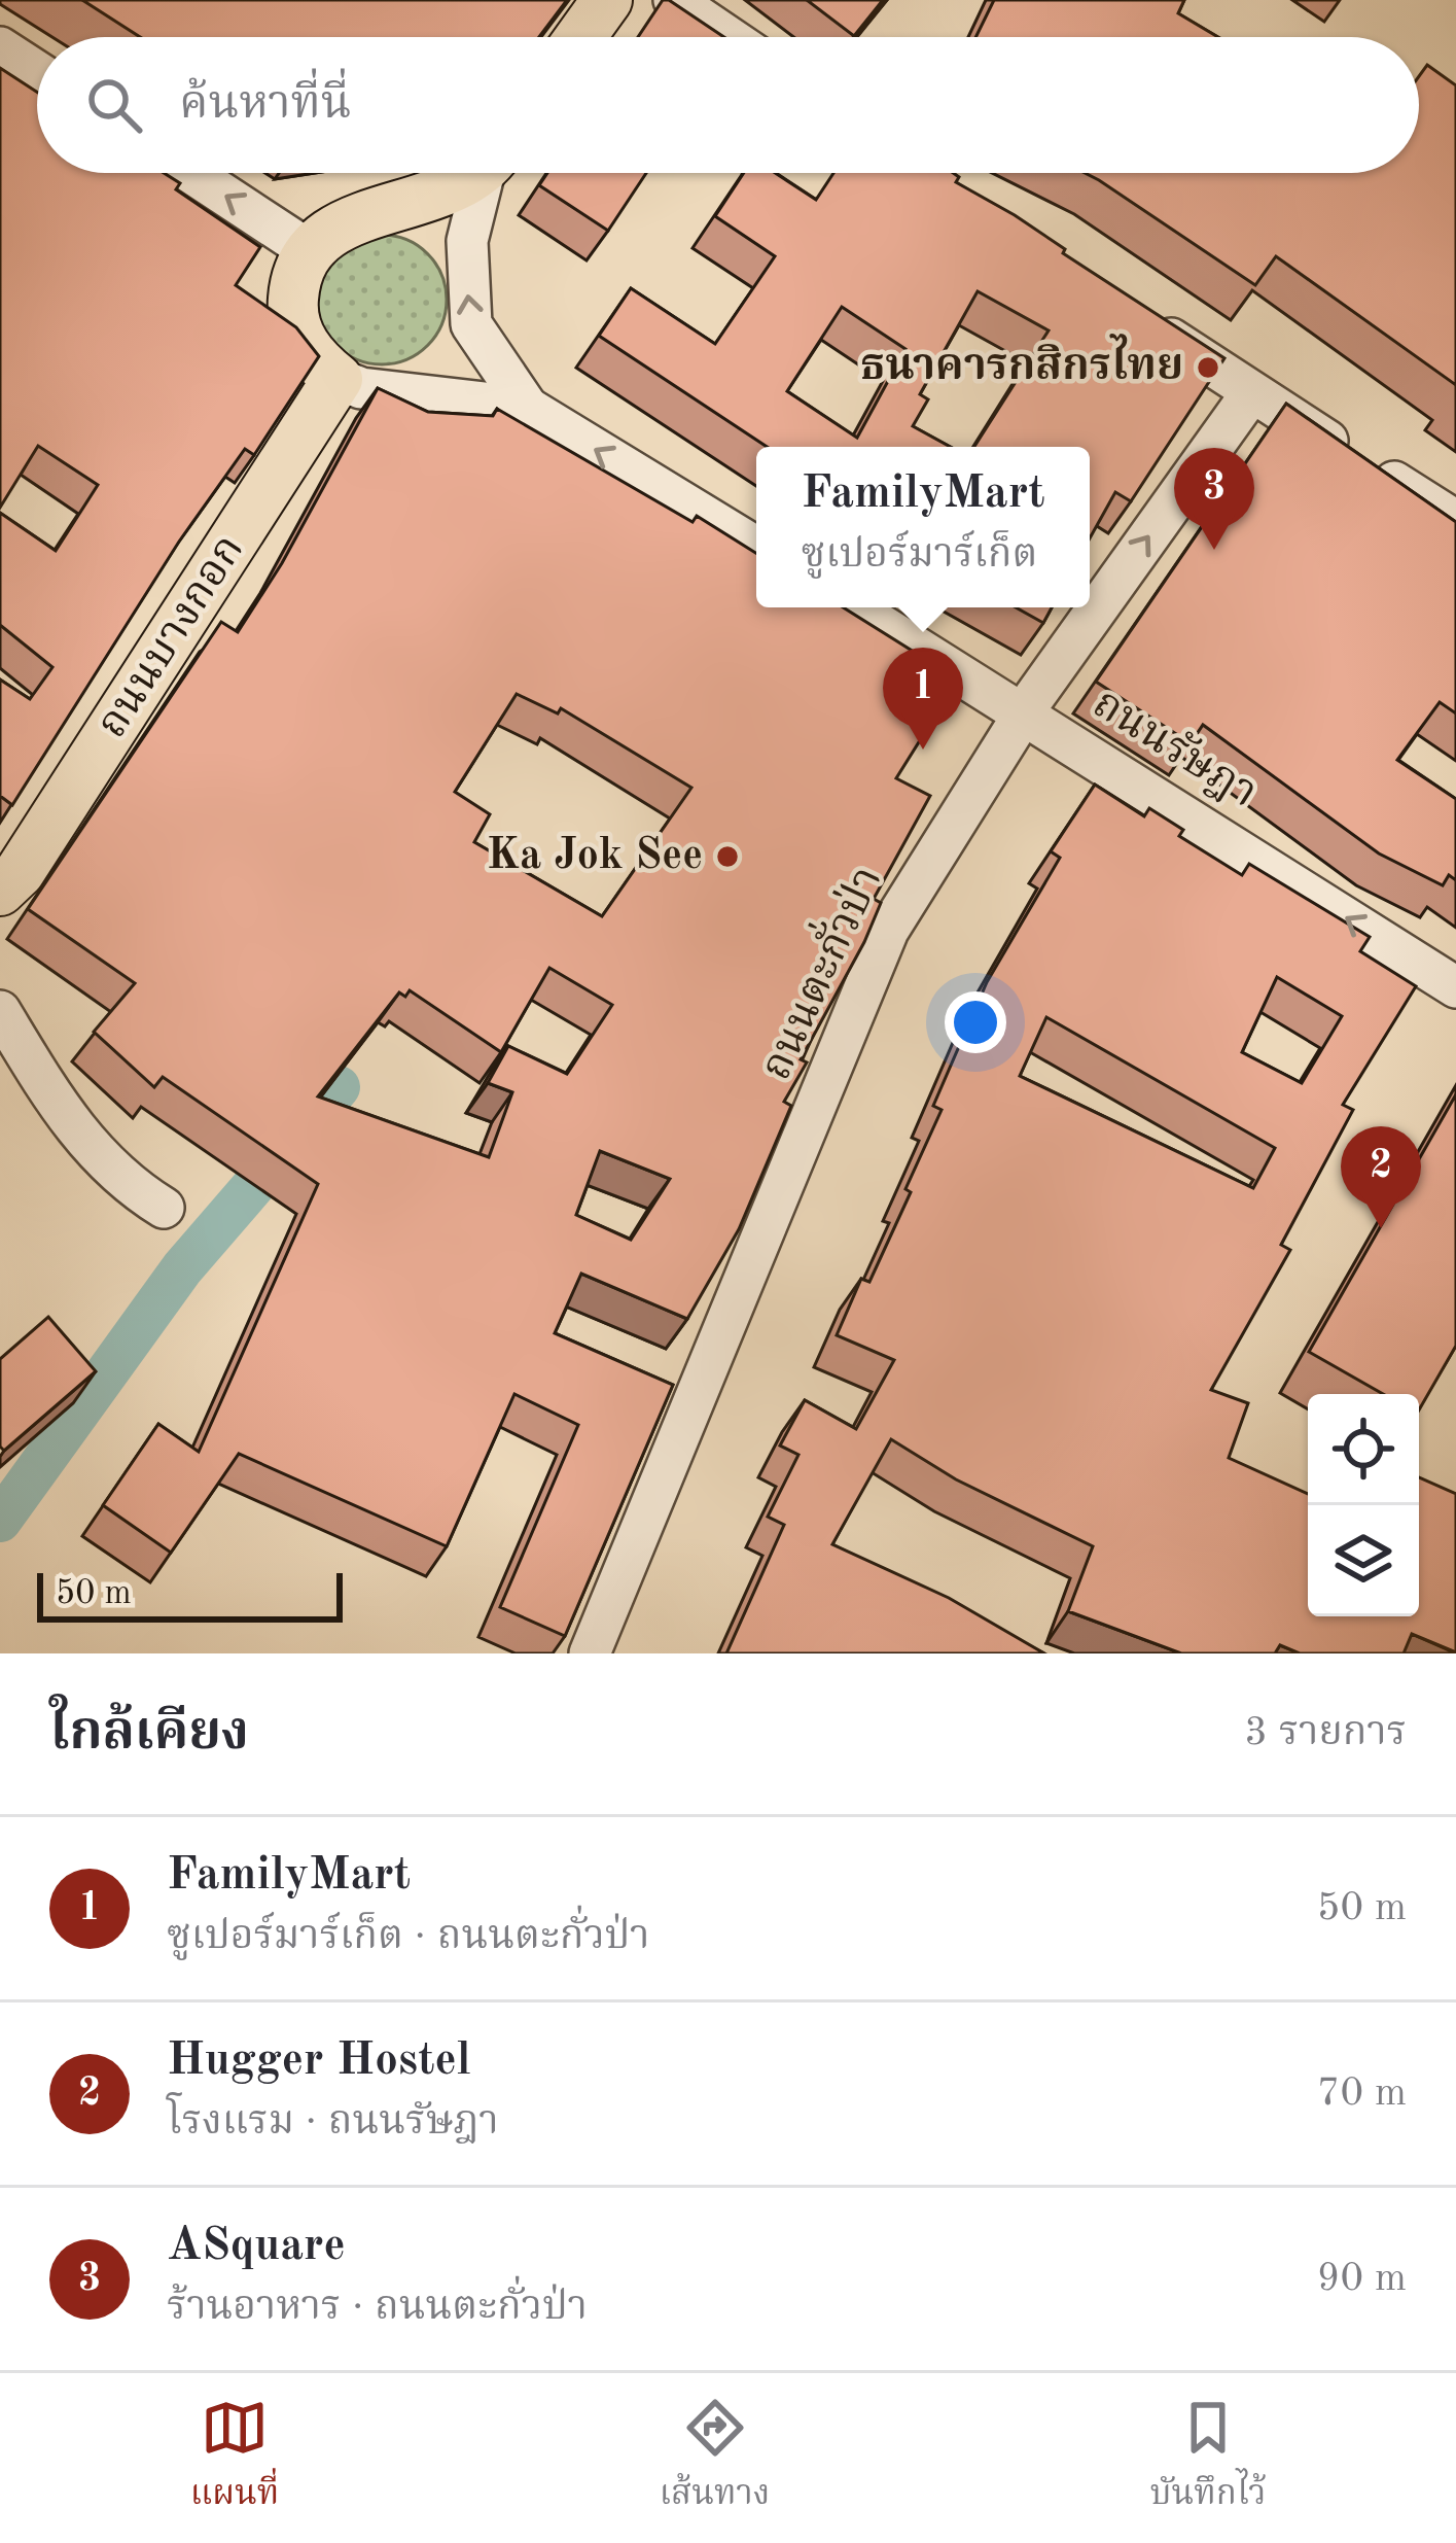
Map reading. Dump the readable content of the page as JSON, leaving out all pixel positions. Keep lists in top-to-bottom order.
{
  "streets": {
    "main road": ["ถนนบางกอก"],
    "street": ["ถนนรัษฎา", "ถนนตะกั่วป่า"]
  },
  "crossings": [
    ["ถนนรัษฎา", "ถนนตะกั่วป่า"]
  ],
  "one_way": ["ถนนรัษฎา"],
  "places": ["ธนาคารกสิกรไทย", "Ka Jok See"],
  "scale_bar": "50 m",
  "page": {
    "search": "ค้นหาที่นี่",
    "popup": ["FamilyMart", "ซูเปอร์มาร์เก็ต"],
    "pins": ["3", "1", "2"],
    "scale": "50 m",
    "heading": ["ใกล้เคียง", "3 รายการ"],
    "list": [
      {
        "mark": "1",
        "name": "FamilyMart",
        "note": "ซูเปอร์มาร์เก็ต · ถนนตะกั่วป่า",
        "value": "50 m"
      },
      {
        "mark": "2",
        "name": "Hugger Hostel",
        "note": "โรงแรม · ถนนรัษฎา",
        "value": "70 m"
      },
      {
        "mark": "3",
        "name": "ASquare",
        "note": "ร้านอาหาร · ถนนตะกั่วป่า",
        "value": "90 m"
      }
    ],
    "nav": ["แผนที่", "เส้นทาง", "บันทึกไว้"]
  }
}
